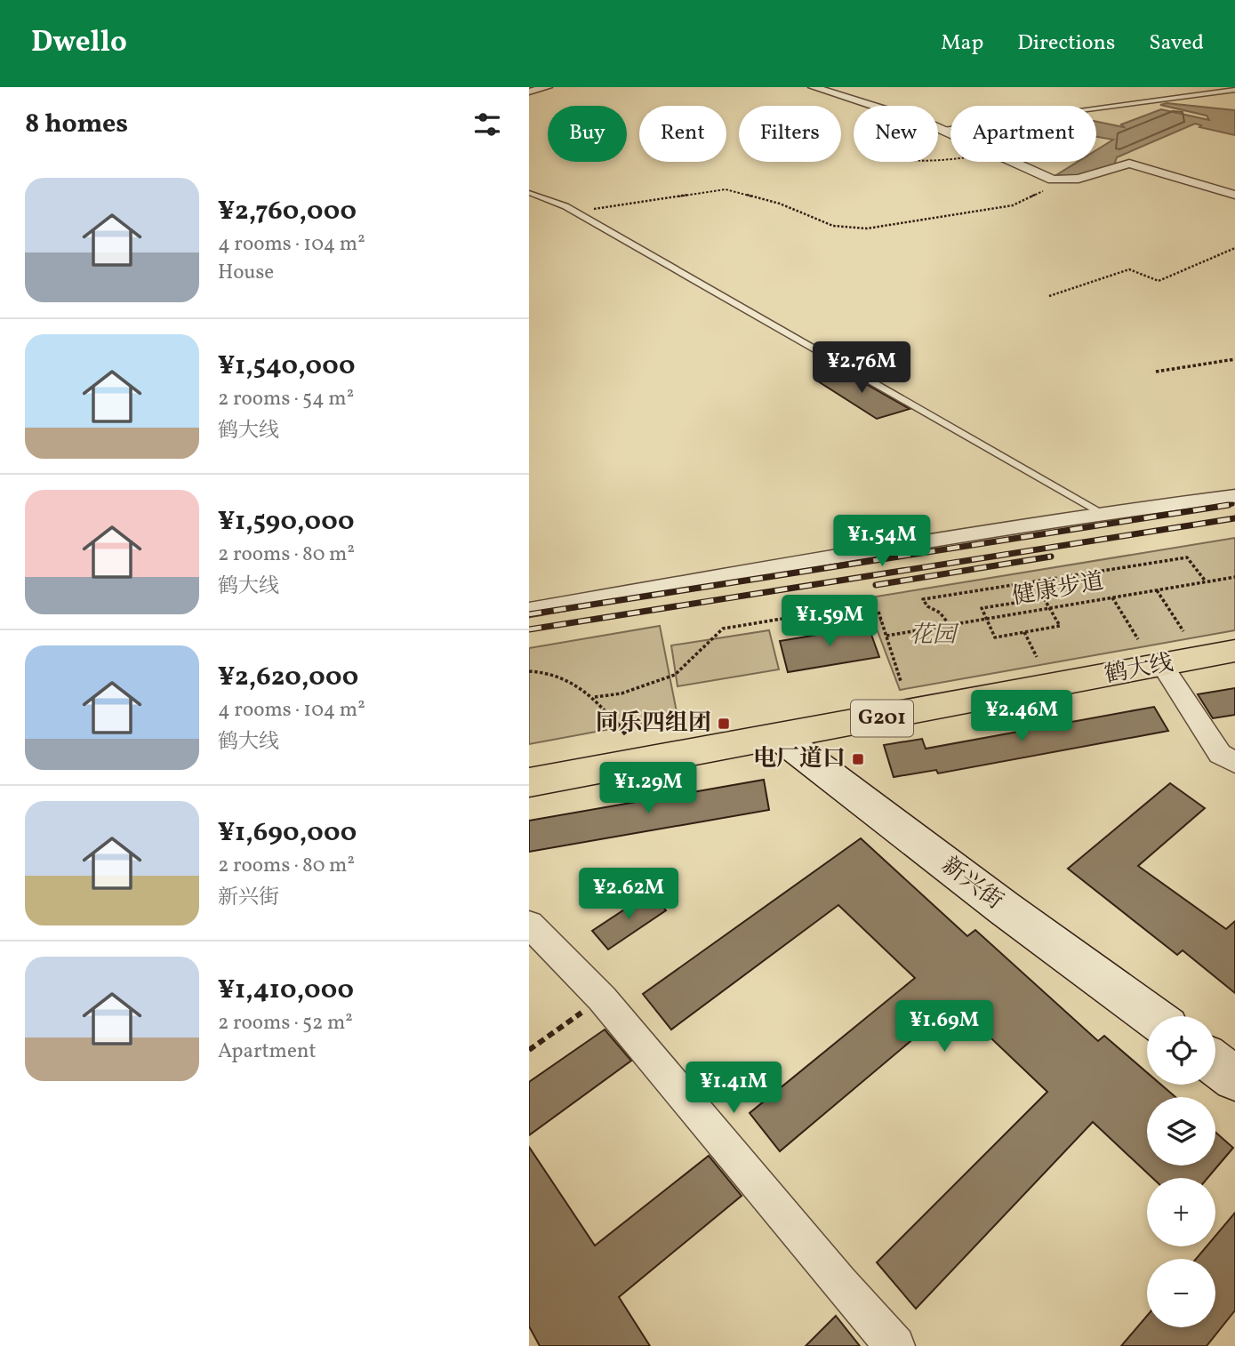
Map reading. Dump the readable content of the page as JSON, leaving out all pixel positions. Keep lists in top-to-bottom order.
{
  "streets": {
    "highway": ["鹤大线", "G201"],
    "street": ["新兴街"],
    "path": ["健康步道"]
  },
  "crossings": [
    ["鹤大线", "新兴街"]
  ],
  "parks": ["花园"],
  "places": {
    "transit": ["同乐四组团", "电厂道口"]
  },
  "page": {
    "header": "Dwello",
    "nav": ["Map", "Directions", "Saved"],
    "heading": "8 homes",
    "chip": [
      "Buy",
      "Rent",
      "Filters",
      "New",
      "Apartment"
    ],
    "list": [
      {
        "name": "¥2,760,000",
        "note": "4 rooms · 104 m² · House"
      },
      {
        "name": "¥1,540,000",
        "note": "2 rooms · 54 m² · 鹤大线"
      },
      {
        "name": "¥1,590,000",
        "note": "2 rooms · 80 m² · 鹤大线"
      },
      {
        "name": "¥2,620,000",
        "note": "4 rooms · 104 m² · 鹤大线"
      },
      {
        "name": "¥1,690,000",
        "note": "2 rooms · 80 m² · 新兴街"
      },
      {
        "name": "¥1,410,000",
        "note": "2 rooms · 52 m² · Apartment"
      }
    ],
    "price": [
      "¥2.76M",
      "¥1.54M",
      "¥1.59M",
      "¥2.46M",
      "¥1.29M",
      "¥2.62M",
      "¥1.69M",
      "¥1.41M"
    ],
    "map_buttons": ["+", "−"]
  }
}
